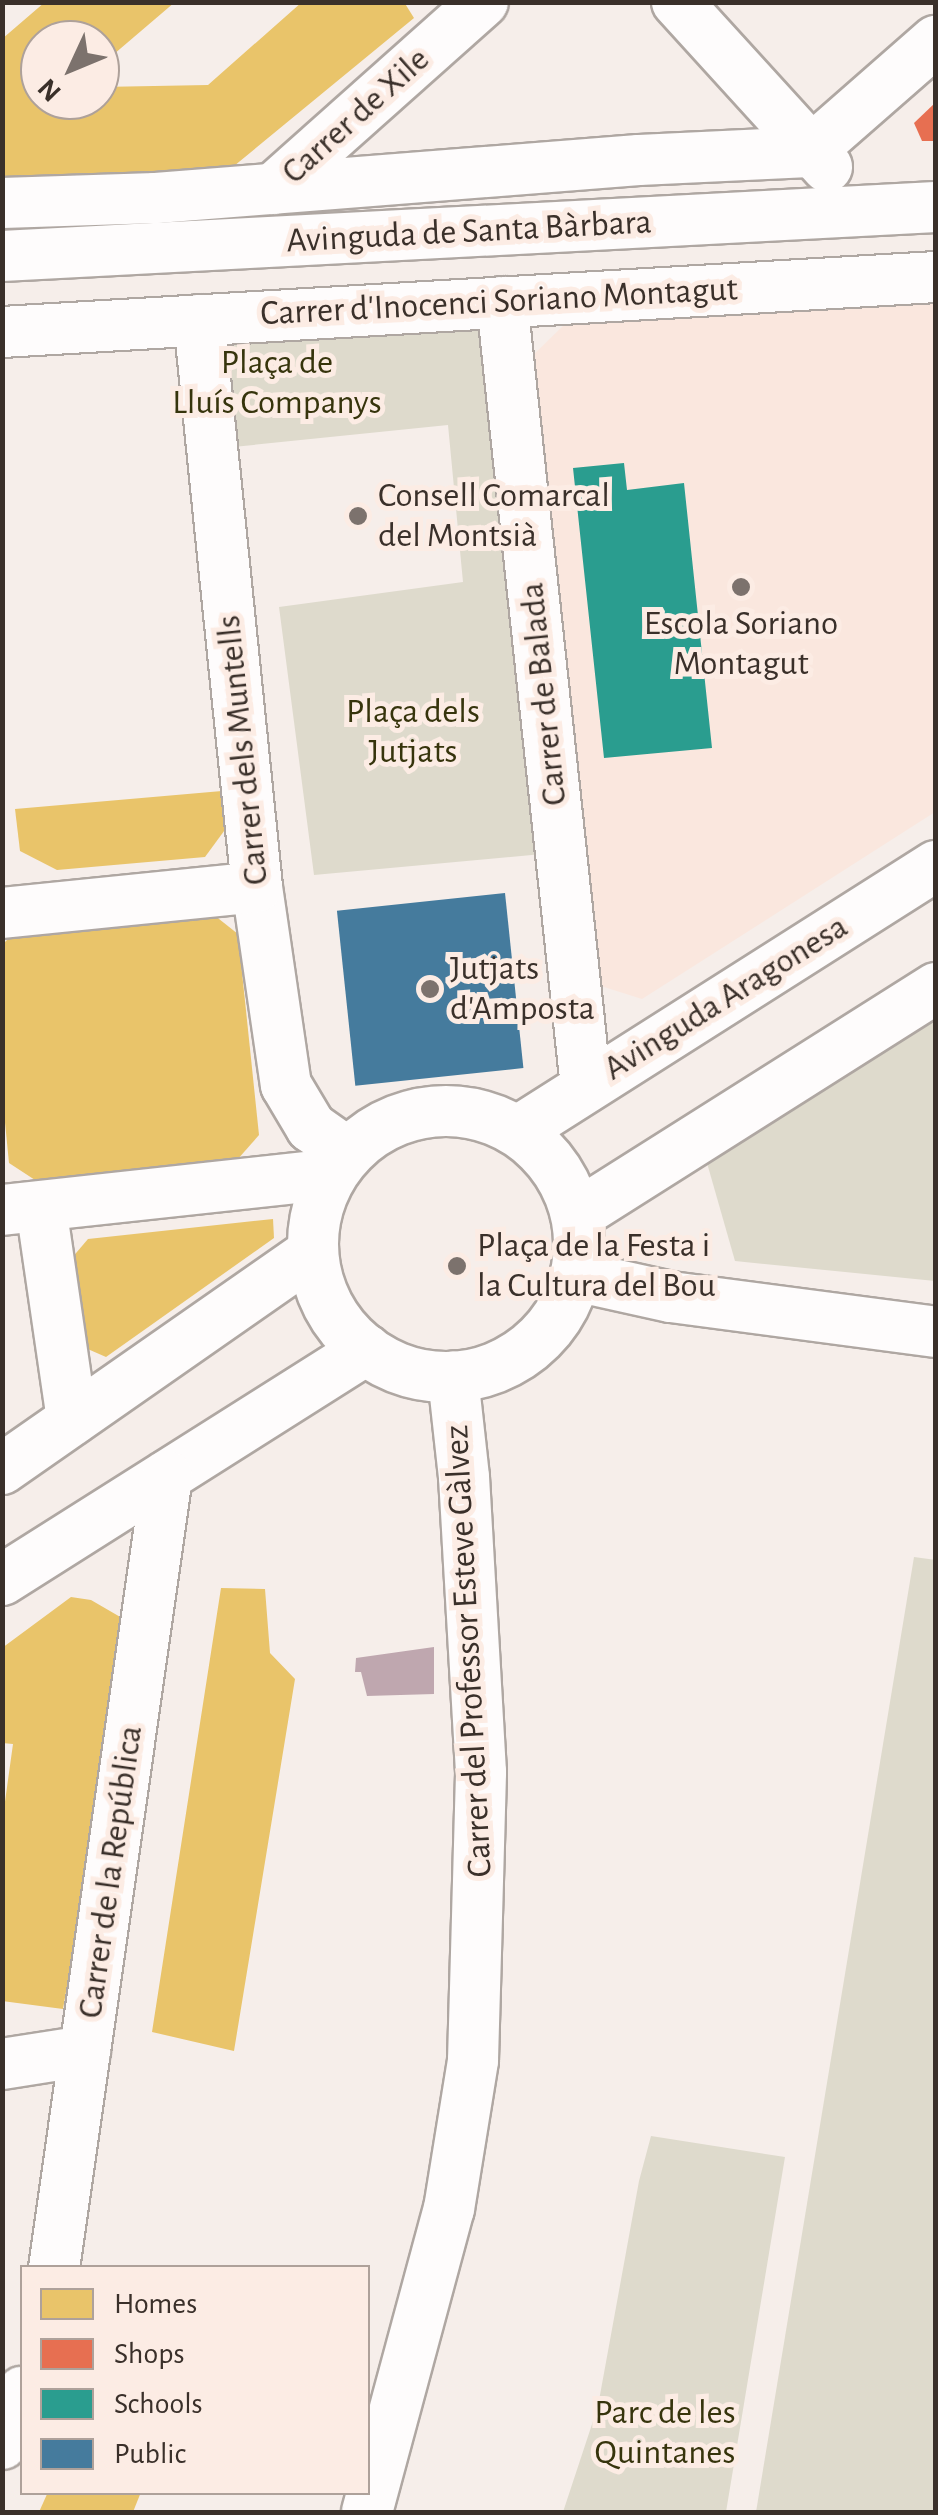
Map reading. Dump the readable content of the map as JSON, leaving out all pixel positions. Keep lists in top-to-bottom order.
{
  "streets": {
    "street": [
      "Carrer de Xile",
      "Avinguda de Santa Bàrbara",
      "Carrer d'Inocenci Soriano Montagut",
      "Carrer de Balada",
      "Carrer dels Muntells",
      "Avinguda Aragonesa",
      "Carrer del Professor Esteve Gàlvez",
      "Carrer de la República"
    ]
  },
  "crossings": [
    ["Carrer de Xile", "Avinguda de Santa Bàrbara"],
    ["Carrer d'Inocenci Soriano Montagut", "Carrer de Balada"],
    ["Carrer d'Inocenci Soriano Montagut", "Carrer dels Muntells"],
    ["Carrer de Balada", "Avinguda Aragonesa"],
    ["Carrer dels Muntells", "Avinguda Aragonesa"],
    ["Carrer dels Muntells", "Carrer del Professor Esteve Gàlvez"],
    ["Avinguda Aragonesa", "Carrer del Professor Esteve Gàlvez"]
  ],
  "parks": ["Plaça de Lluís Companys", "Plaça dels Jutjats", "Parc de les Quintanes"],
  "places": [
    "Consell Comarcal del Montsià",
    "Escola Soriano Montagut",
    "Jutjats d'Amposta",
    "Plaça de la Festa i la Cultura del Bou"
  ],
  "legend": [
    "Homes",
    "Shops",
    "Schools",
    "Public"
  ],
  "north": "bottom left"
}
